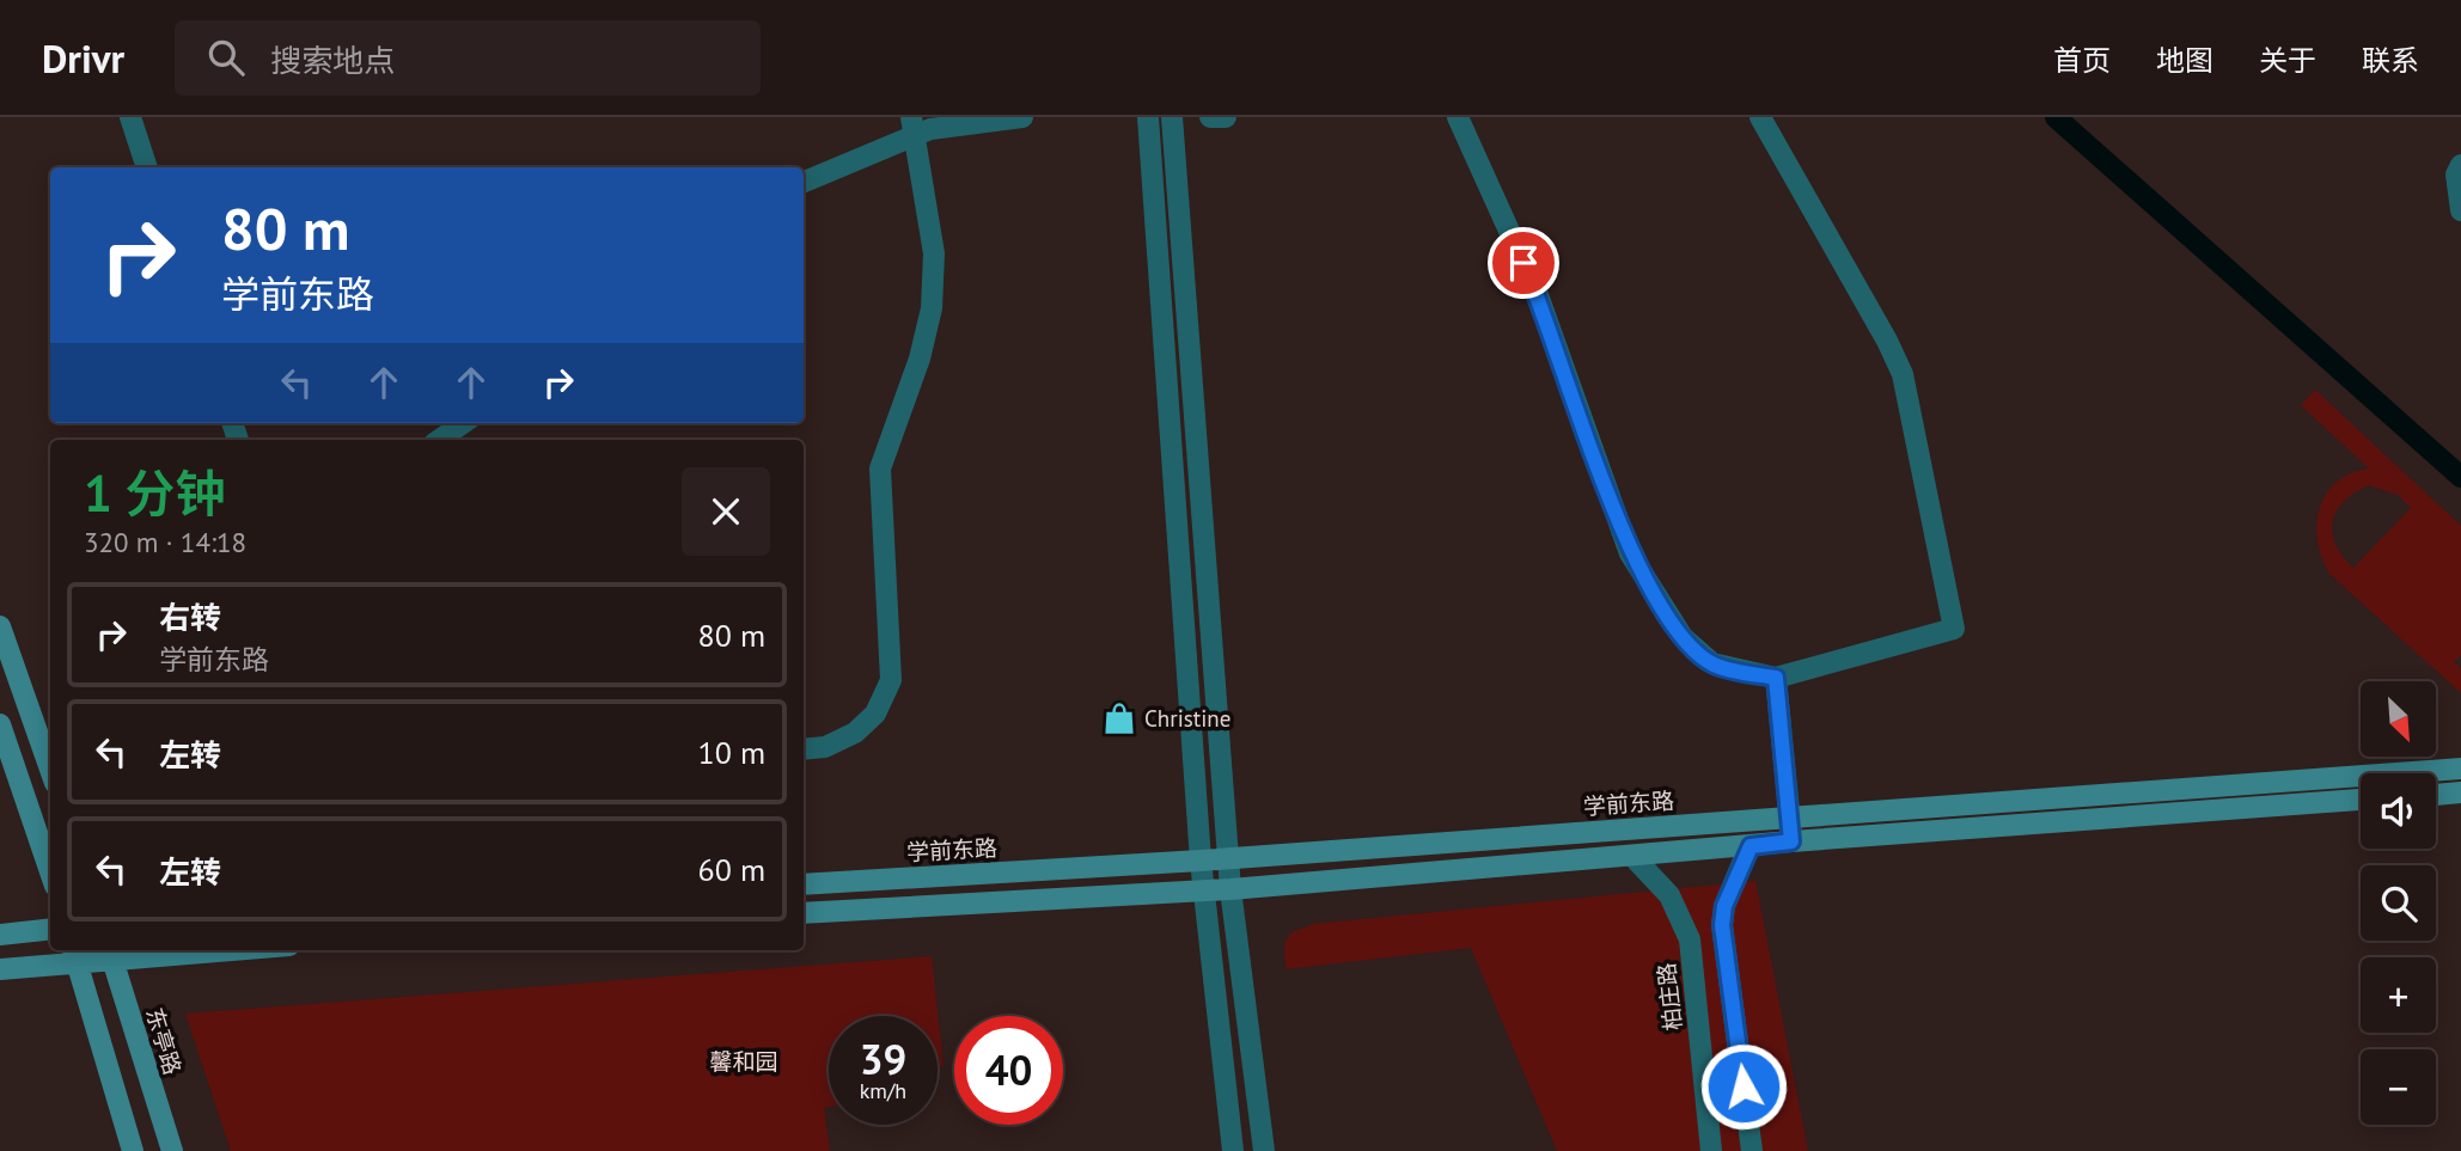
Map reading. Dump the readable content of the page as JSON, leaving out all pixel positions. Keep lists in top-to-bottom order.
{
  "streets": {
    "main road": ["学前东路", "东亭路"],
    "street": ["柏庄路"]
  },
  "parks": ["馨和园"],
  "places": {
    "shop": ["Christine"]
  },
  "north": "bottom right",
  "page": {
    "header": "Drivr",
    "search": "搜索地点",
    "nav": [
      "首页",
      "地图",
      "关于",
      "联系"
    ],
    "turn": ["80 m", "学前东路"],
    "heading": ["1 分钟", "320 m · 14:18"],
    "list": [
      {
        "name": "右转",
        "note": "学前东路",
        "value": "80 m"
      },
      {
        "name": "左转",
        "value": "10 m"
      },
      {
        "name": "左转",
        "value": "60 m"
      }
    ],
    "map_buttons": ["+", "−"],
    "speed": "39 km/h",
    "limit": "40"
  }
}
